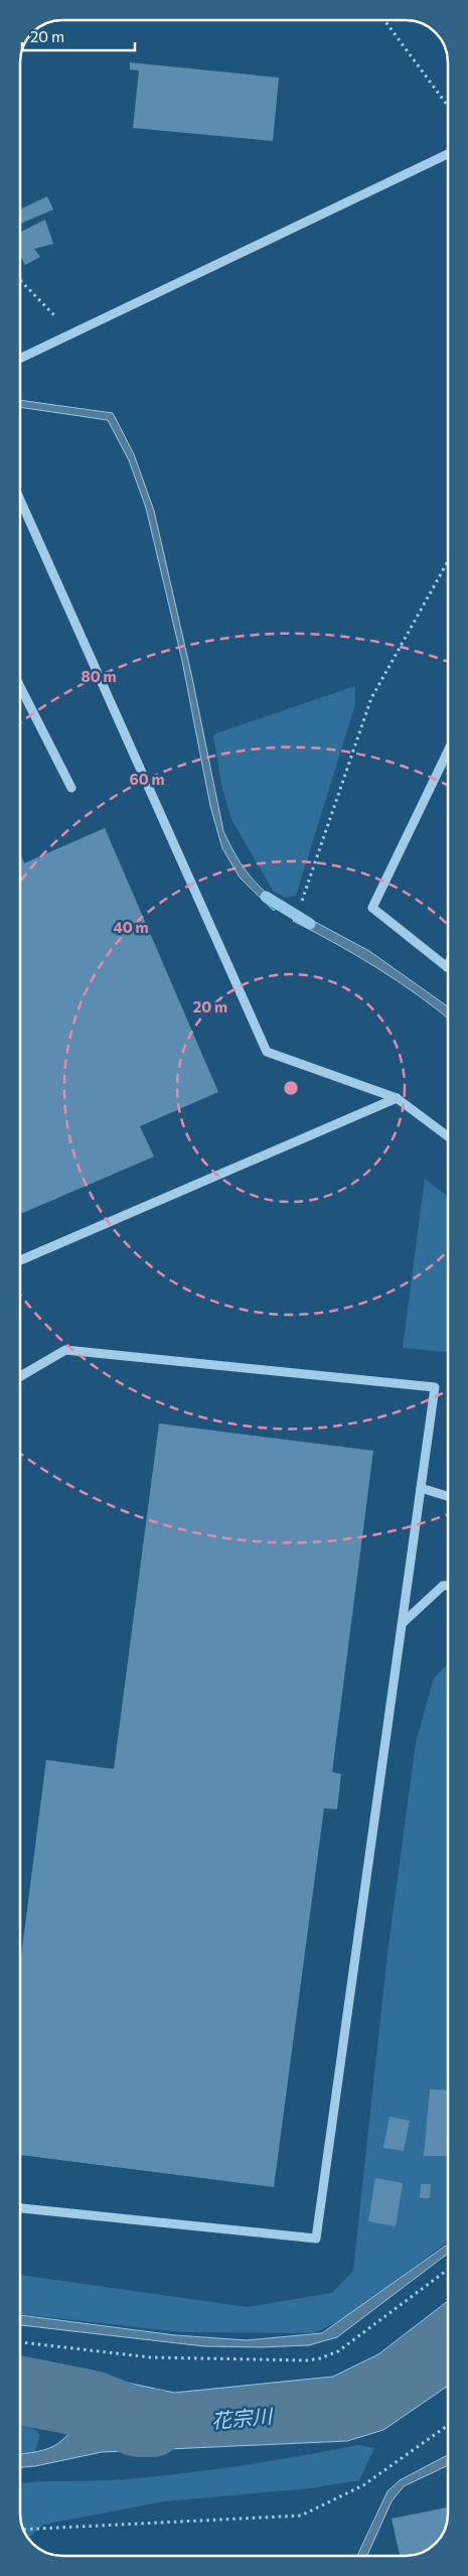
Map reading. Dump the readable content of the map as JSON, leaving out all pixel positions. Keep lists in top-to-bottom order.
{
  "water": ["花宗川"],
  "scale_bar": "20 m",
  "rings": [
    "80 m",
    "60 m",
    "40 m",
    "20 m"
  ]
}
